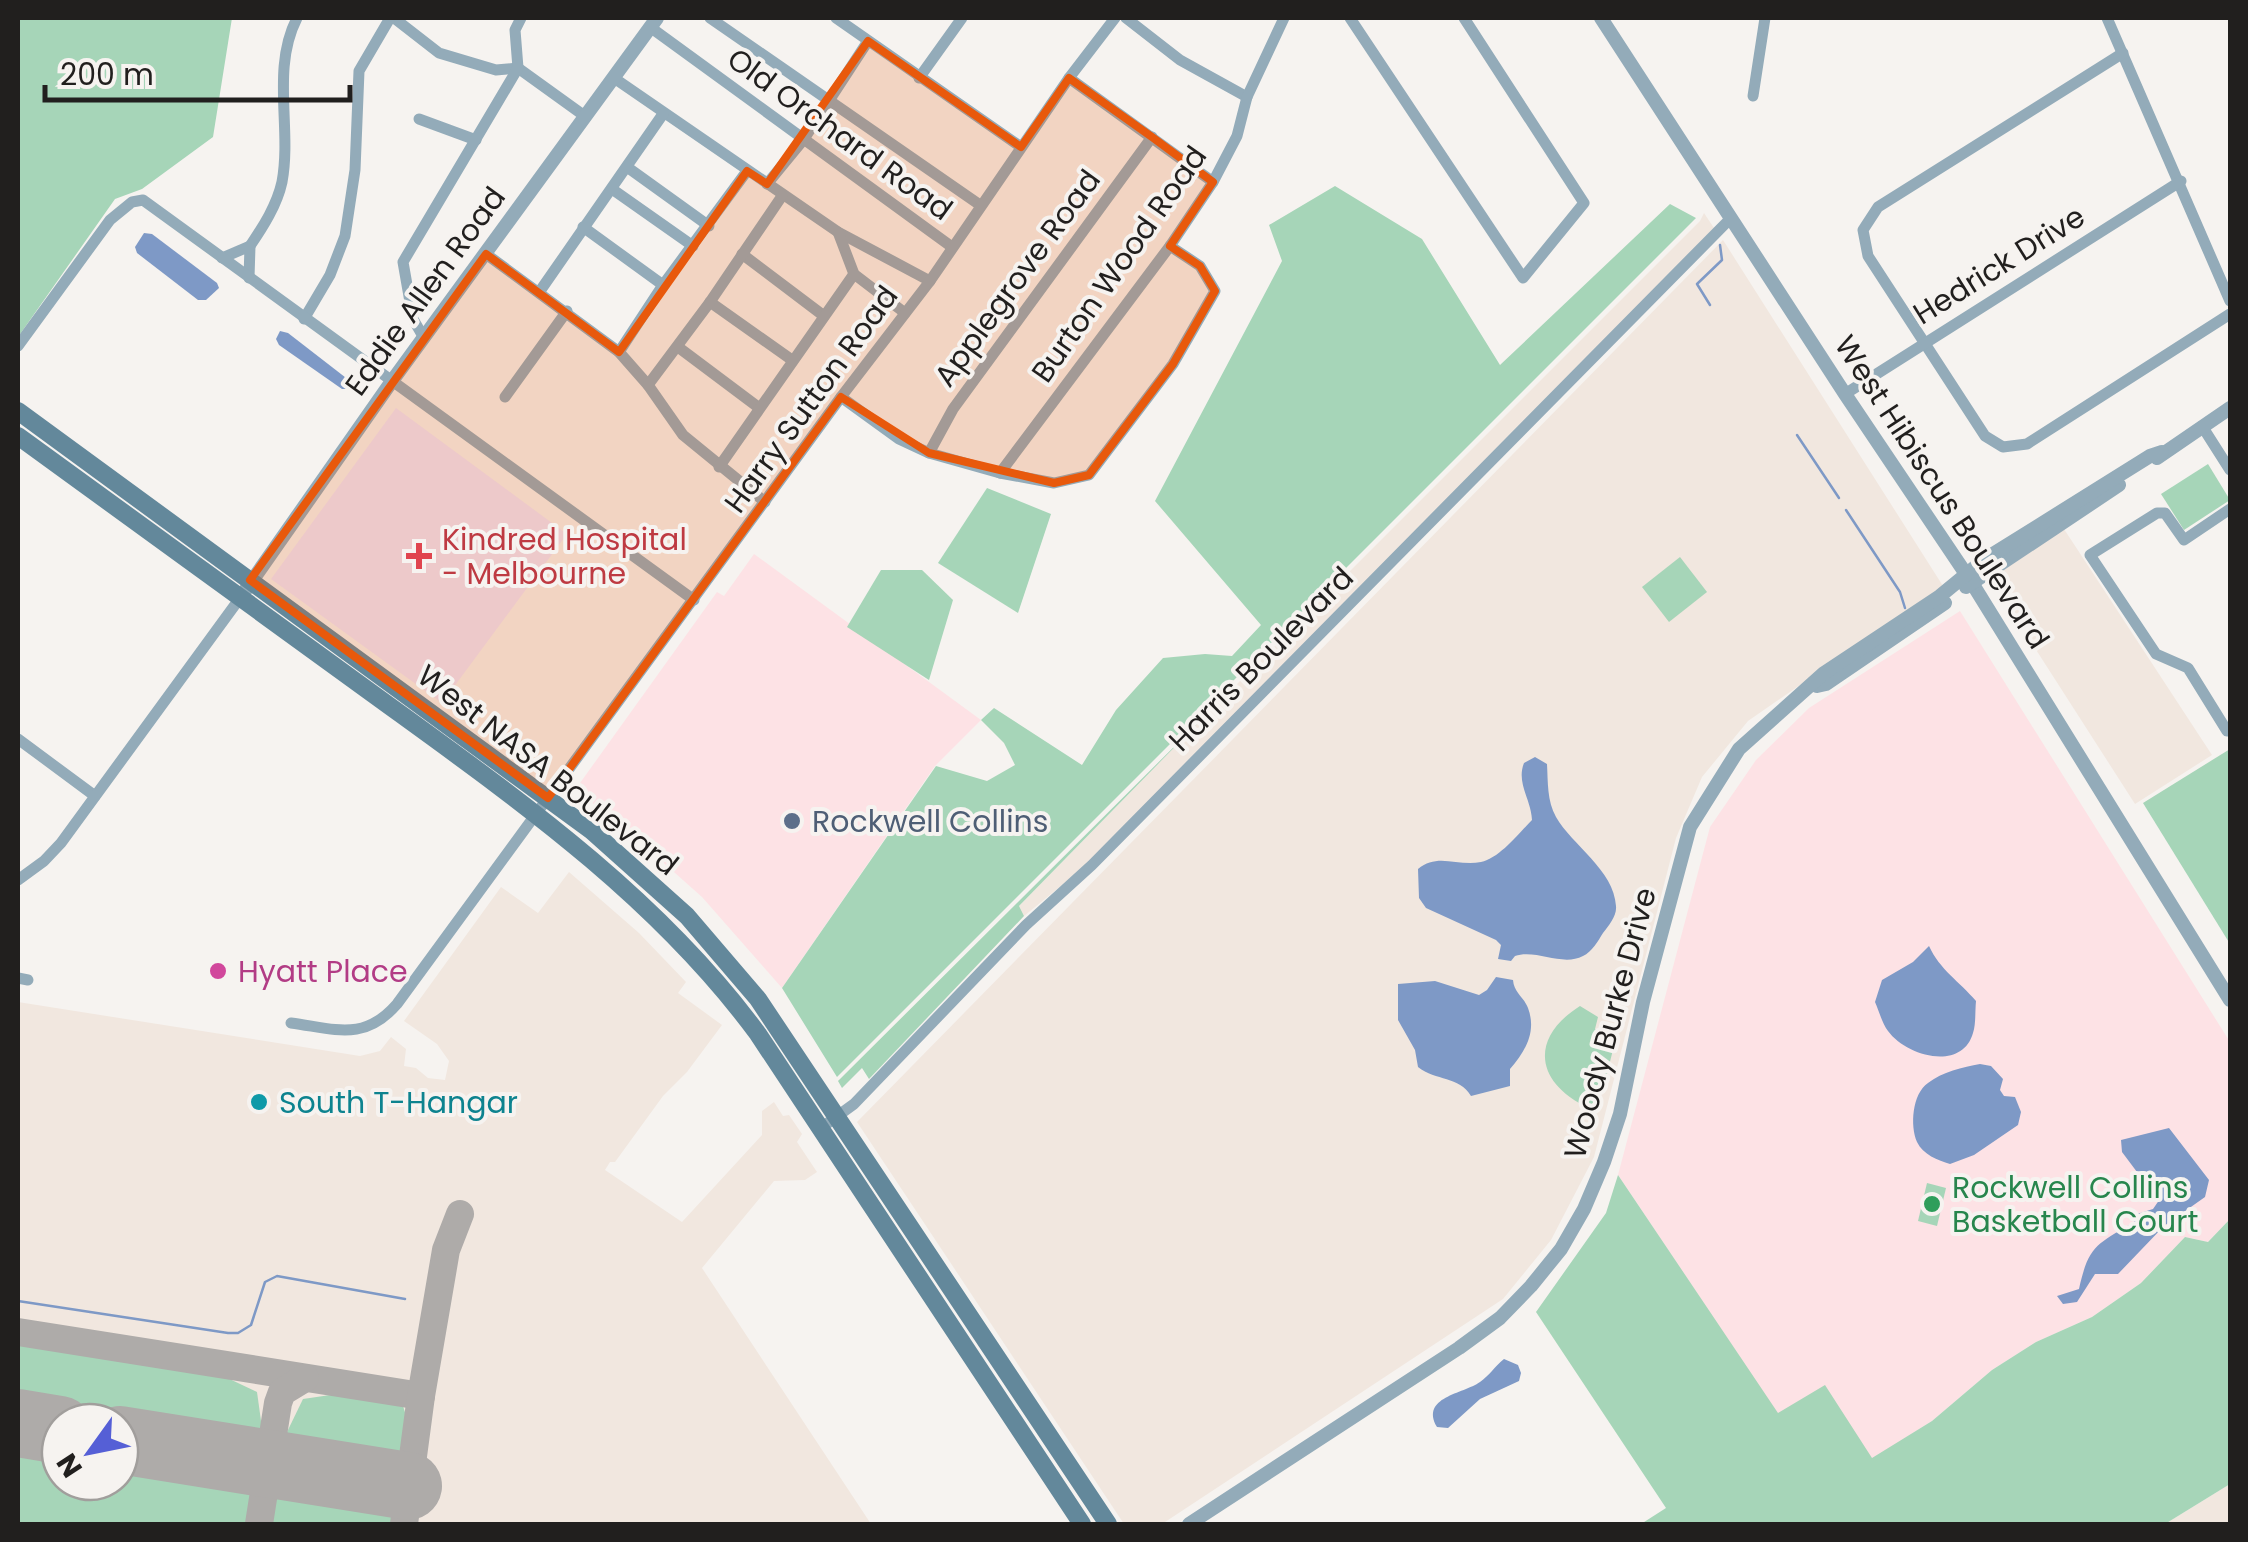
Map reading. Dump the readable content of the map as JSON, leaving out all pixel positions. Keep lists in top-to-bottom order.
{
  "streets": {
    "main road": ["West NASA Boulevard"],
    "street": [
      "Old Orchard Road",
      "Burton Wood Road",
      "Hedrick Drive",
      "Applegrove Road",
      "Eddie Allen Road",
      "Harry Sutton Road",
      "West Hibiscus Boulevard",
      "Harris Boulevard",
      "Woody Burke Drive"
    ]
  },
  "crossings": [
    ["Old Orchard Road", "Eddie Allen Road"],
    ["Old Orchard Road", "Harry Sutton Road"],
    ["Hedrick Drive", "West Hibiscus Boulevard"],
    ["Eddie Allen Road", "West NASA Boulevard"],
    ["Harry Sutton Road", "West NASA Boulevard"],
    ["West Hibiscus Boulevard", "Harris Boulevard"],
    ["West Hibiscus Boulevard", "Woody Burke Drive"],
    ["Harris Boulevard", "West NASA Boulevard"]
  ],
  "places": {
    "health": ["Kindred Hospital - Melbourne"],
    "other": [
      "Rockwell Collins",
      "Hyatt Place",
      "South T-Hangar",
      "Rockwell Collins Basketball Court"
    ]
  },
  "scale_bar": "200 m",
  "north": "bottom left"
}
